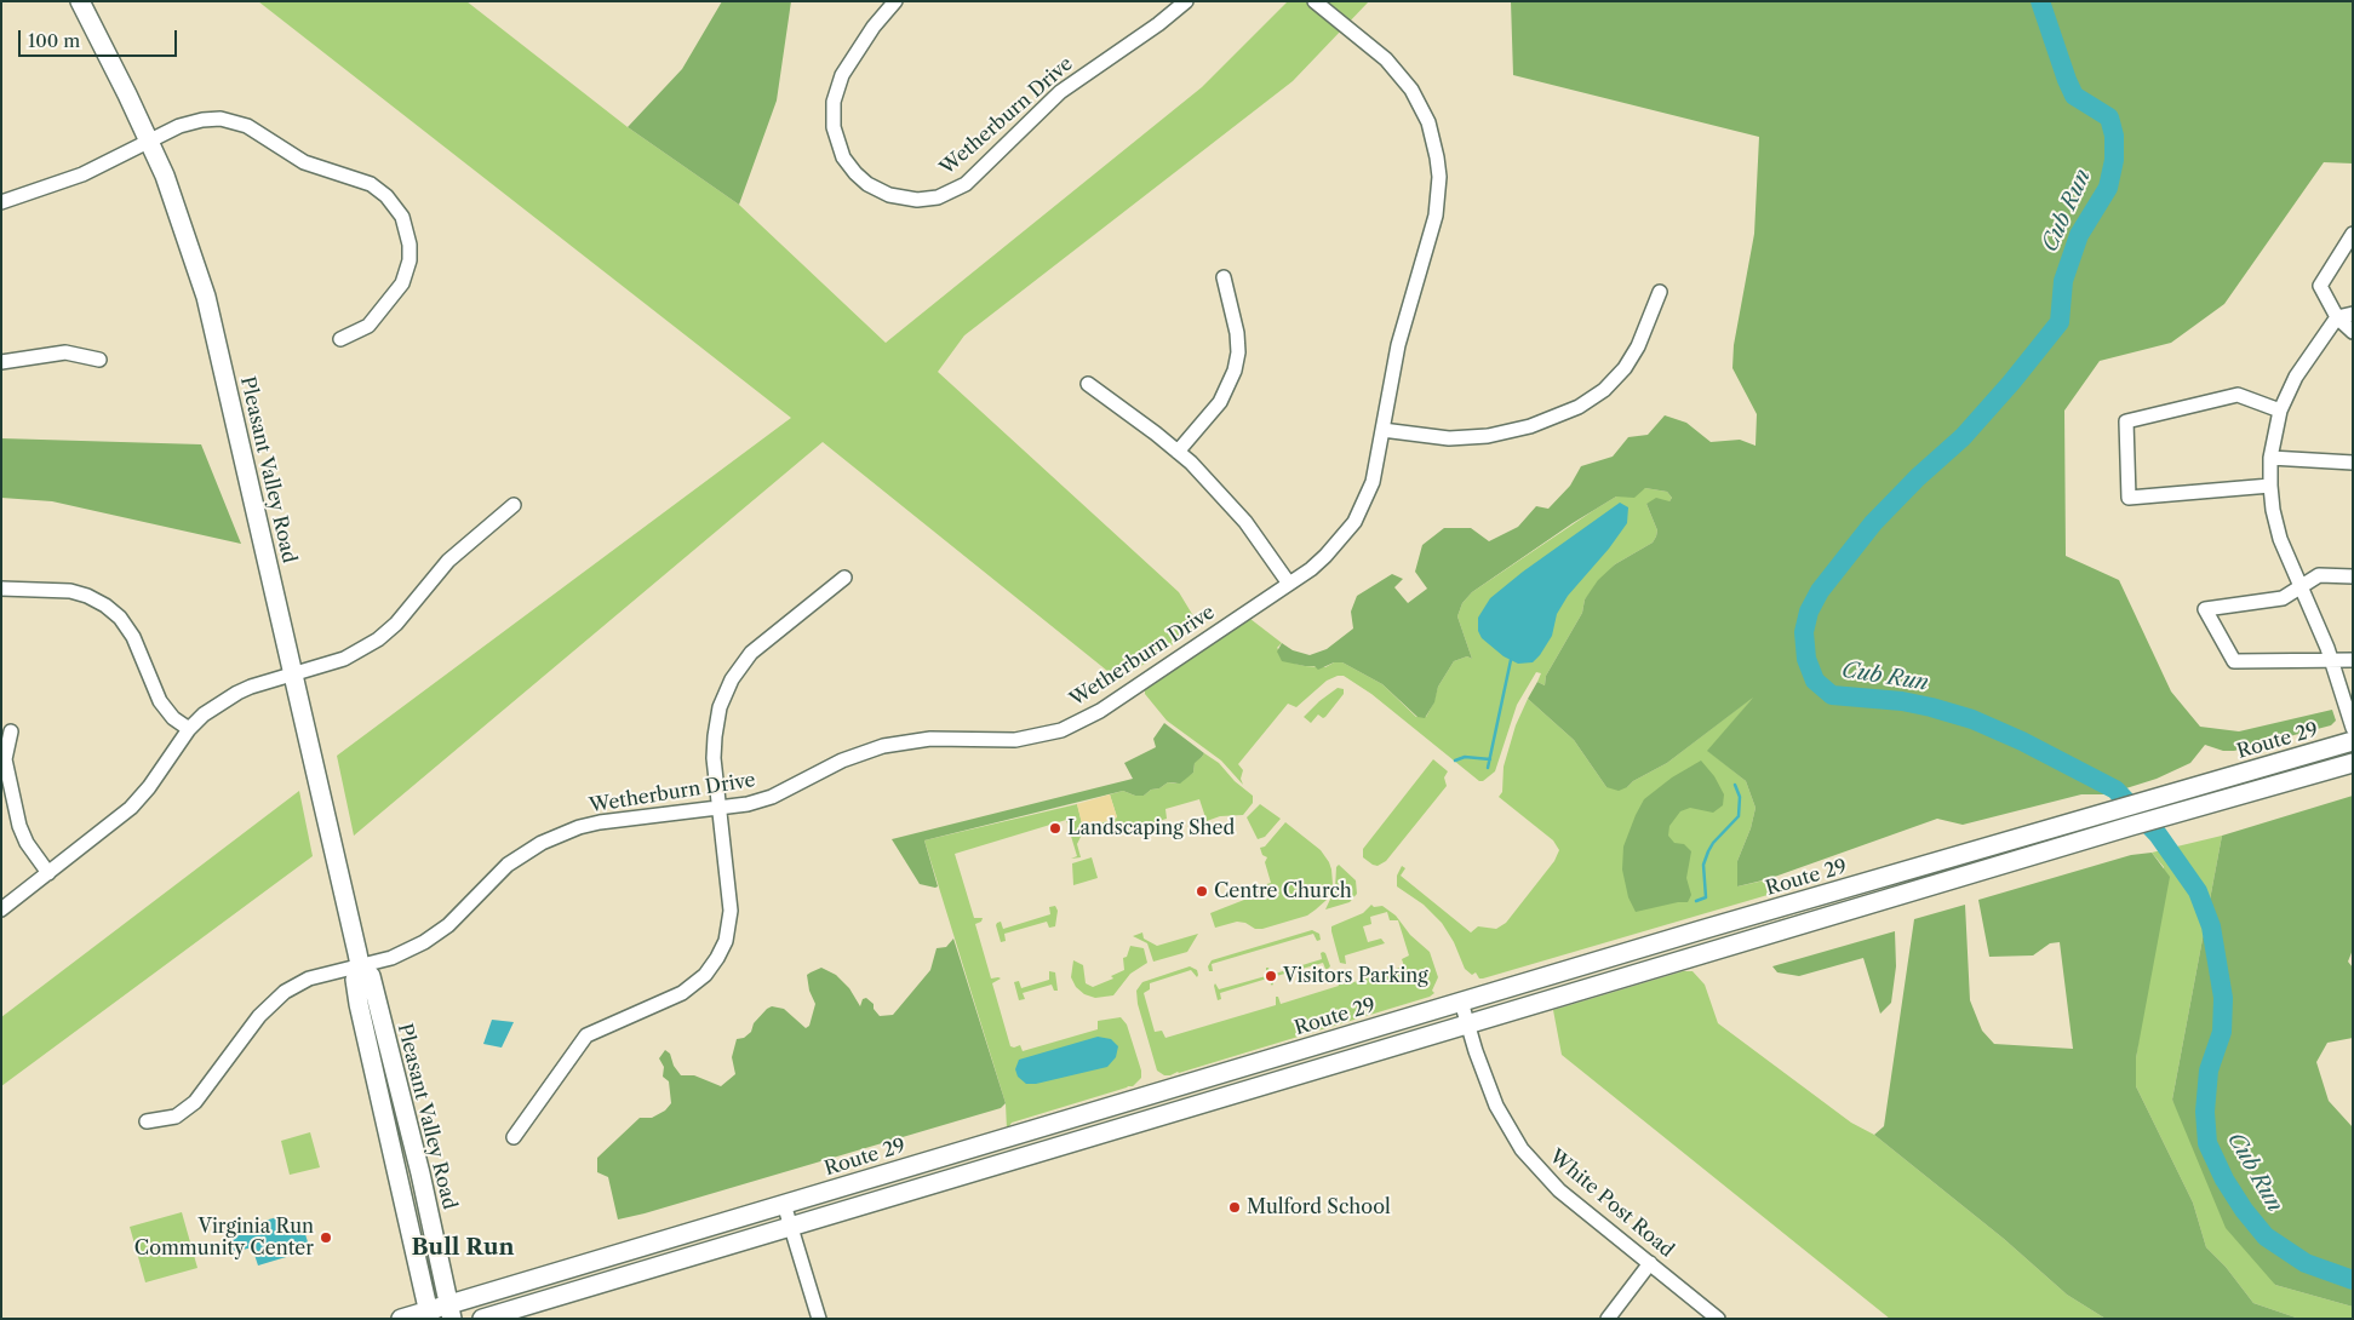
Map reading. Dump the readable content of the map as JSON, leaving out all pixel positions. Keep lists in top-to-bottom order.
{
  "streets": {
    "main road": ["Pleasant Valley Road", "Route 29"],
    "street": ["Wetherburn Drive", "White Post Road"]
  },
  "crossings": [
    ["Wetherburn Drive", "Pleasant Valley Road"],
    ["Pleasant Valley Road", "Route 29"],
    ["Route 29", "White Post Road"]
  ],
  "districts": ["Bull Run"],
  "water": ["Cub Run"],
  "places": [
    "Landscaping Shed",
    "Centre Church",
    "Visitors Parking",
    "Mulford School",
    "Virginia Run Community Center"
  ],
  "scale_bar": "100 m"
}
